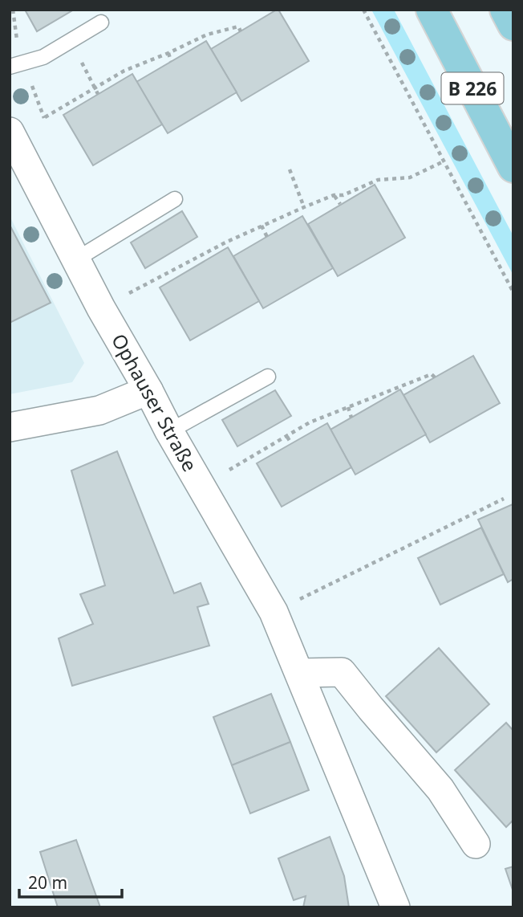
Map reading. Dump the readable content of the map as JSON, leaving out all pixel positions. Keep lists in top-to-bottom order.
{
  "streets": {
    "main road": ["B 226"],
    "street": ["Ophauser Straße"]
  },
  "scale_bar": "20 m"
}
